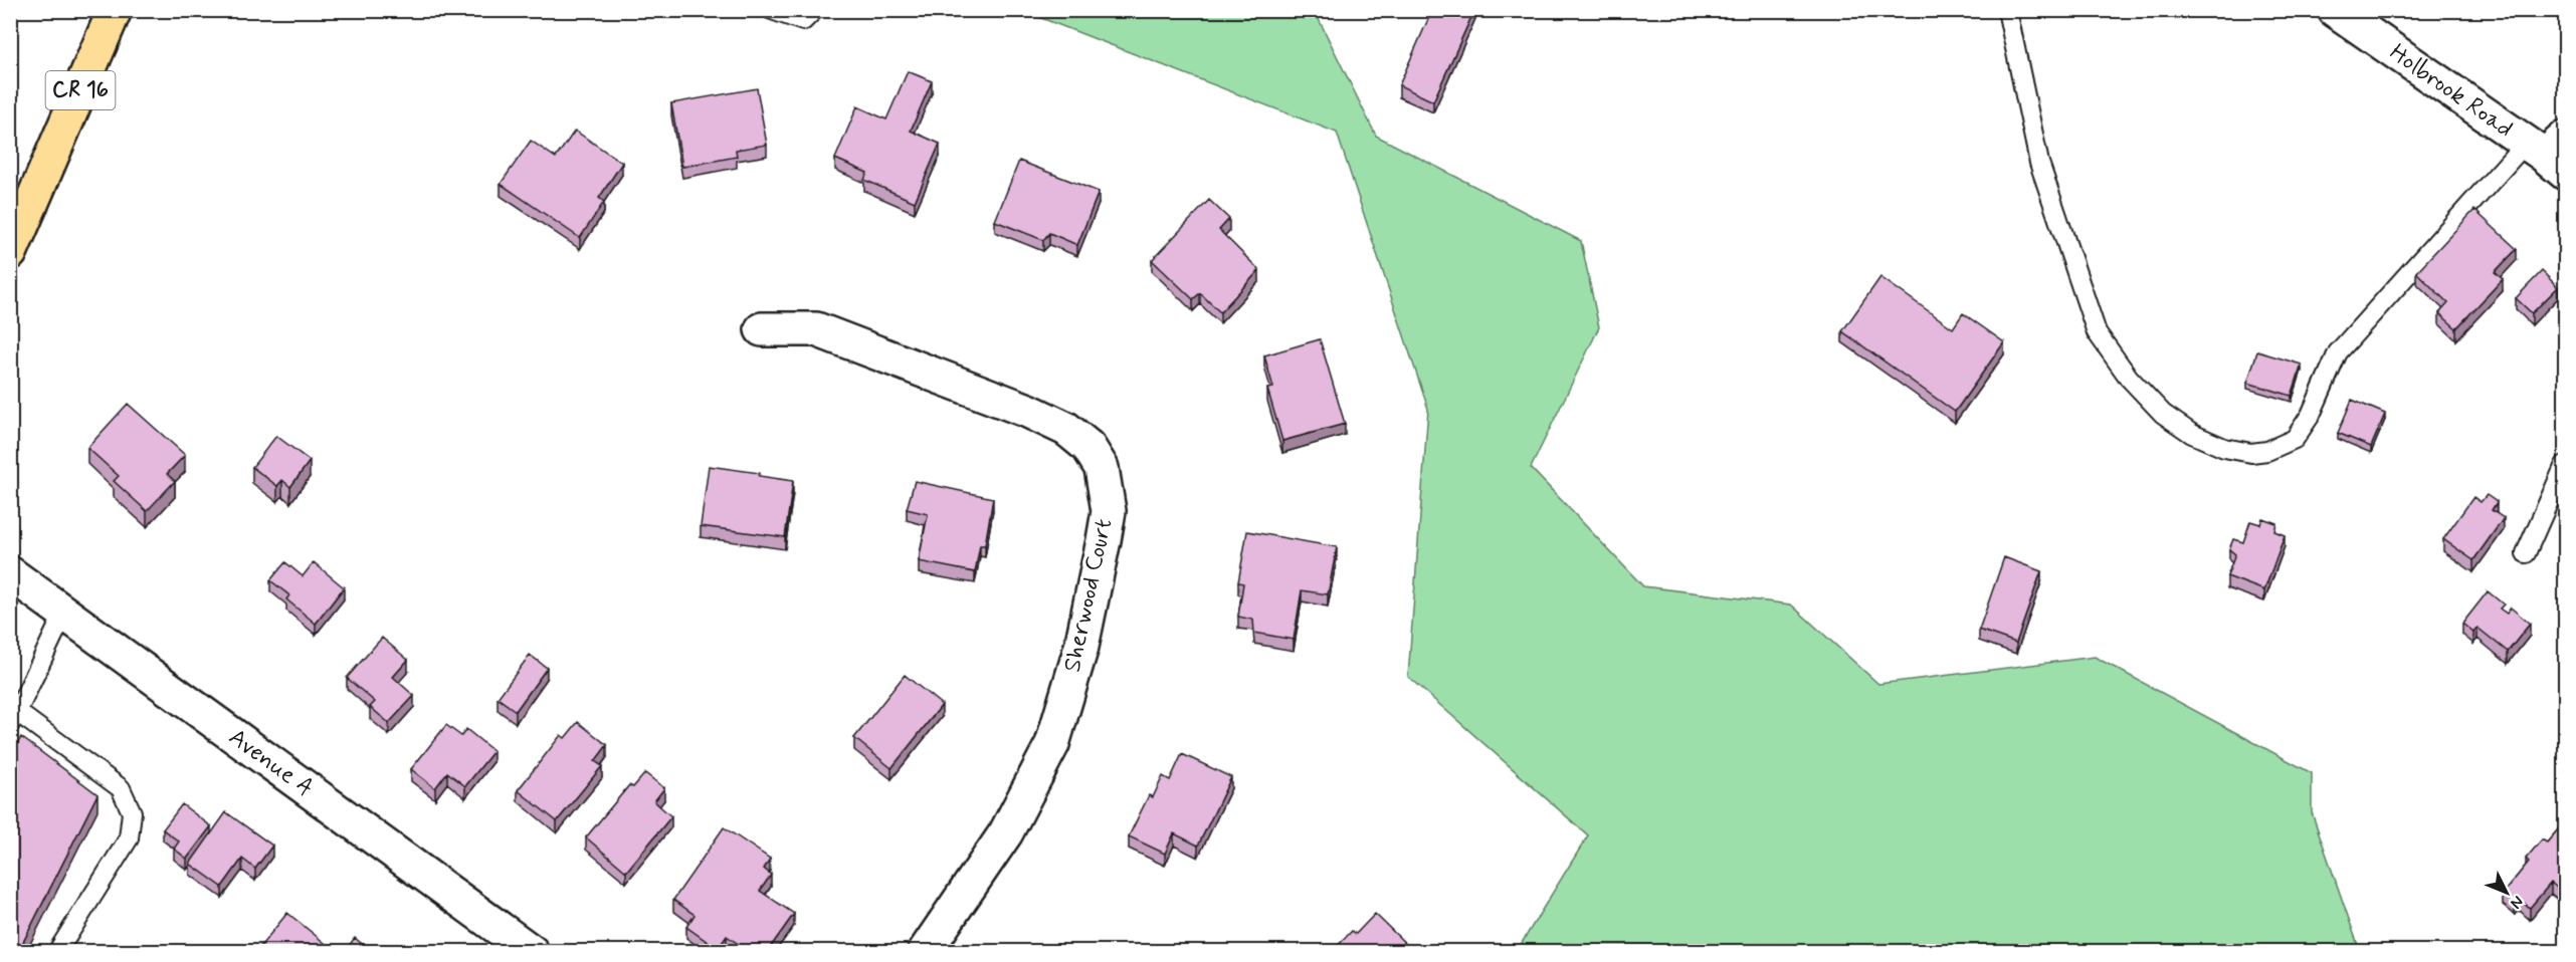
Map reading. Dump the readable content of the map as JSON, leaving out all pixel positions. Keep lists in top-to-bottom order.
{
  "streets": {
    "main road": ["CR 16"],
    "street": ["Holbrook Road", "Sherwood Court", "Avenue A"]
  },
  "north": "bottom right"
}
